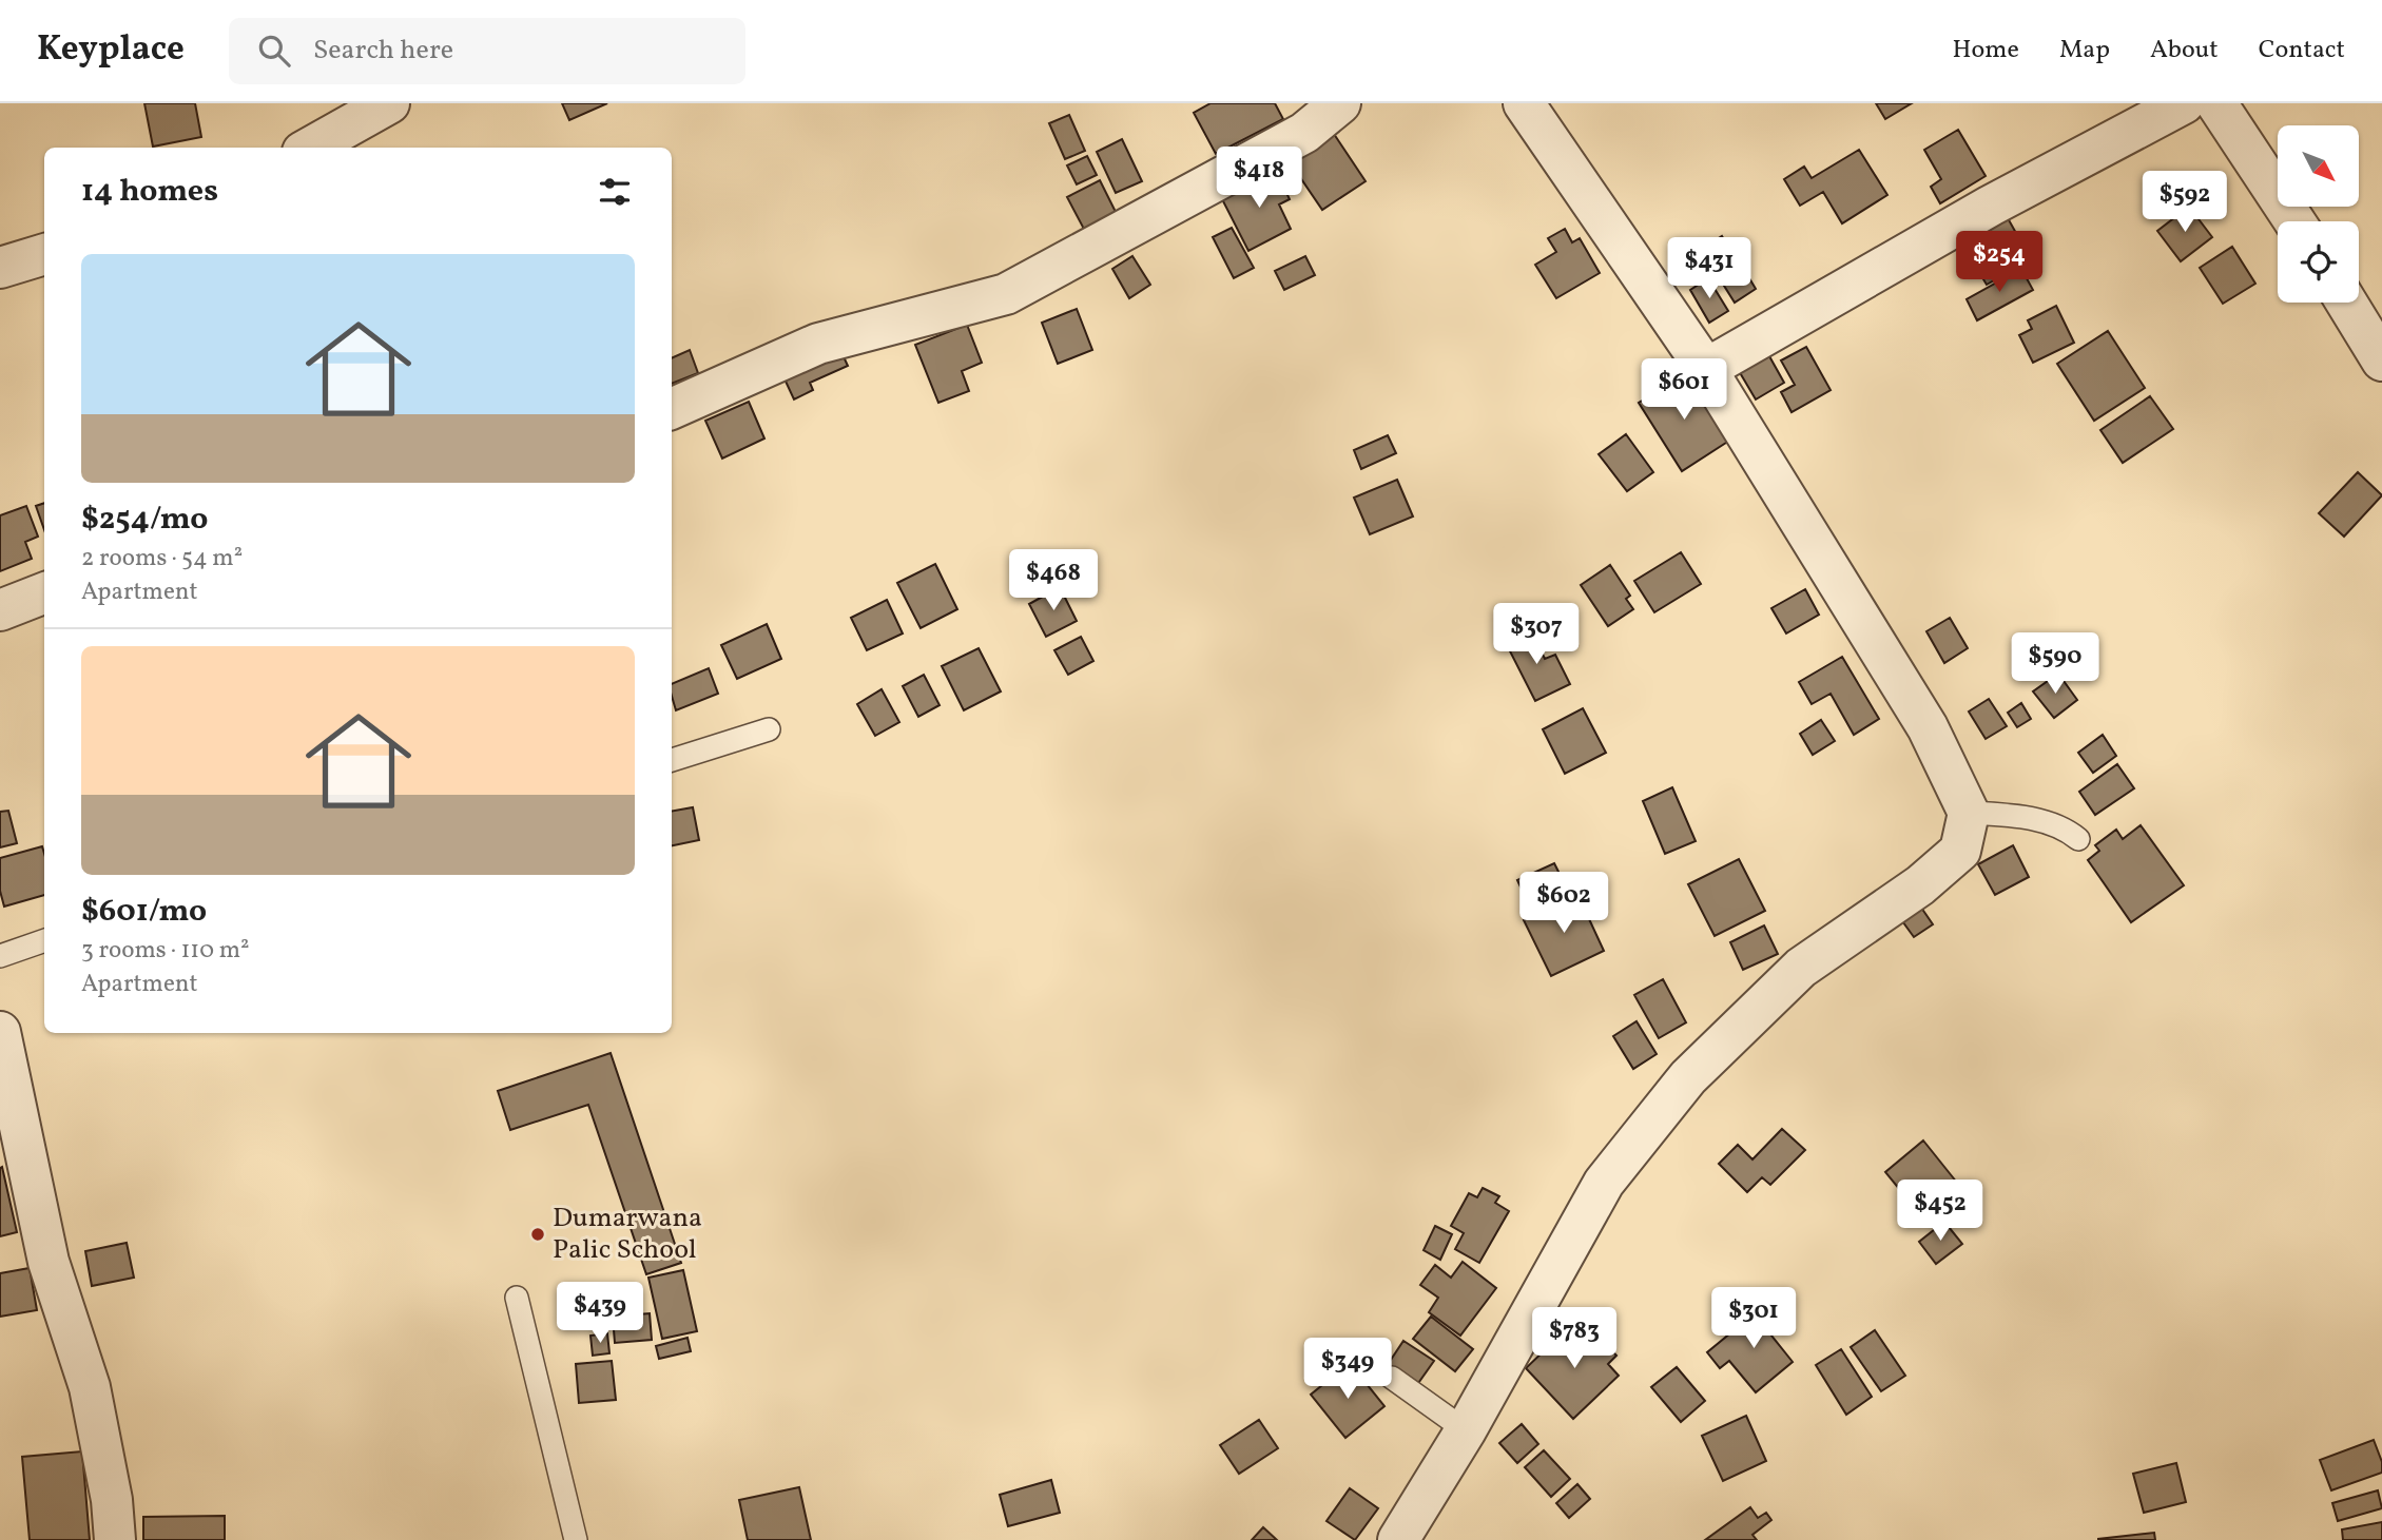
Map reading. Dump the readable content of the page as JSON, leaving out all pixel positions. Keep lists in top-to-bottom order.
{
  "places": ["Dumarwana Palic School"],
  "north": "bottom right",
  "page": {
    "header": "Keyplace",
    "search": "Search here",
    "nav": [
      "Home",
      "Map",
      "About",
      "Contact"
    ],
    "price": [
      "$418",
      "$592",
      "$254",
      "$431",
      "$601",
      "$468",
      "$307",
      "$590",
      "$602",
      "$452",
      "$439",
      "$301",
      "$783",
      "$349"
    ],
    "heading": "14 homes",
    "list": [
      {
        "name": "$254/mo",
        "note": "2 rooms · 54 m² · Apartment"
      },
      {
        "name": "$601/mo",
        "note": "3 rooms · 110 m² · Apartment"
      }
    ]
  }
}
